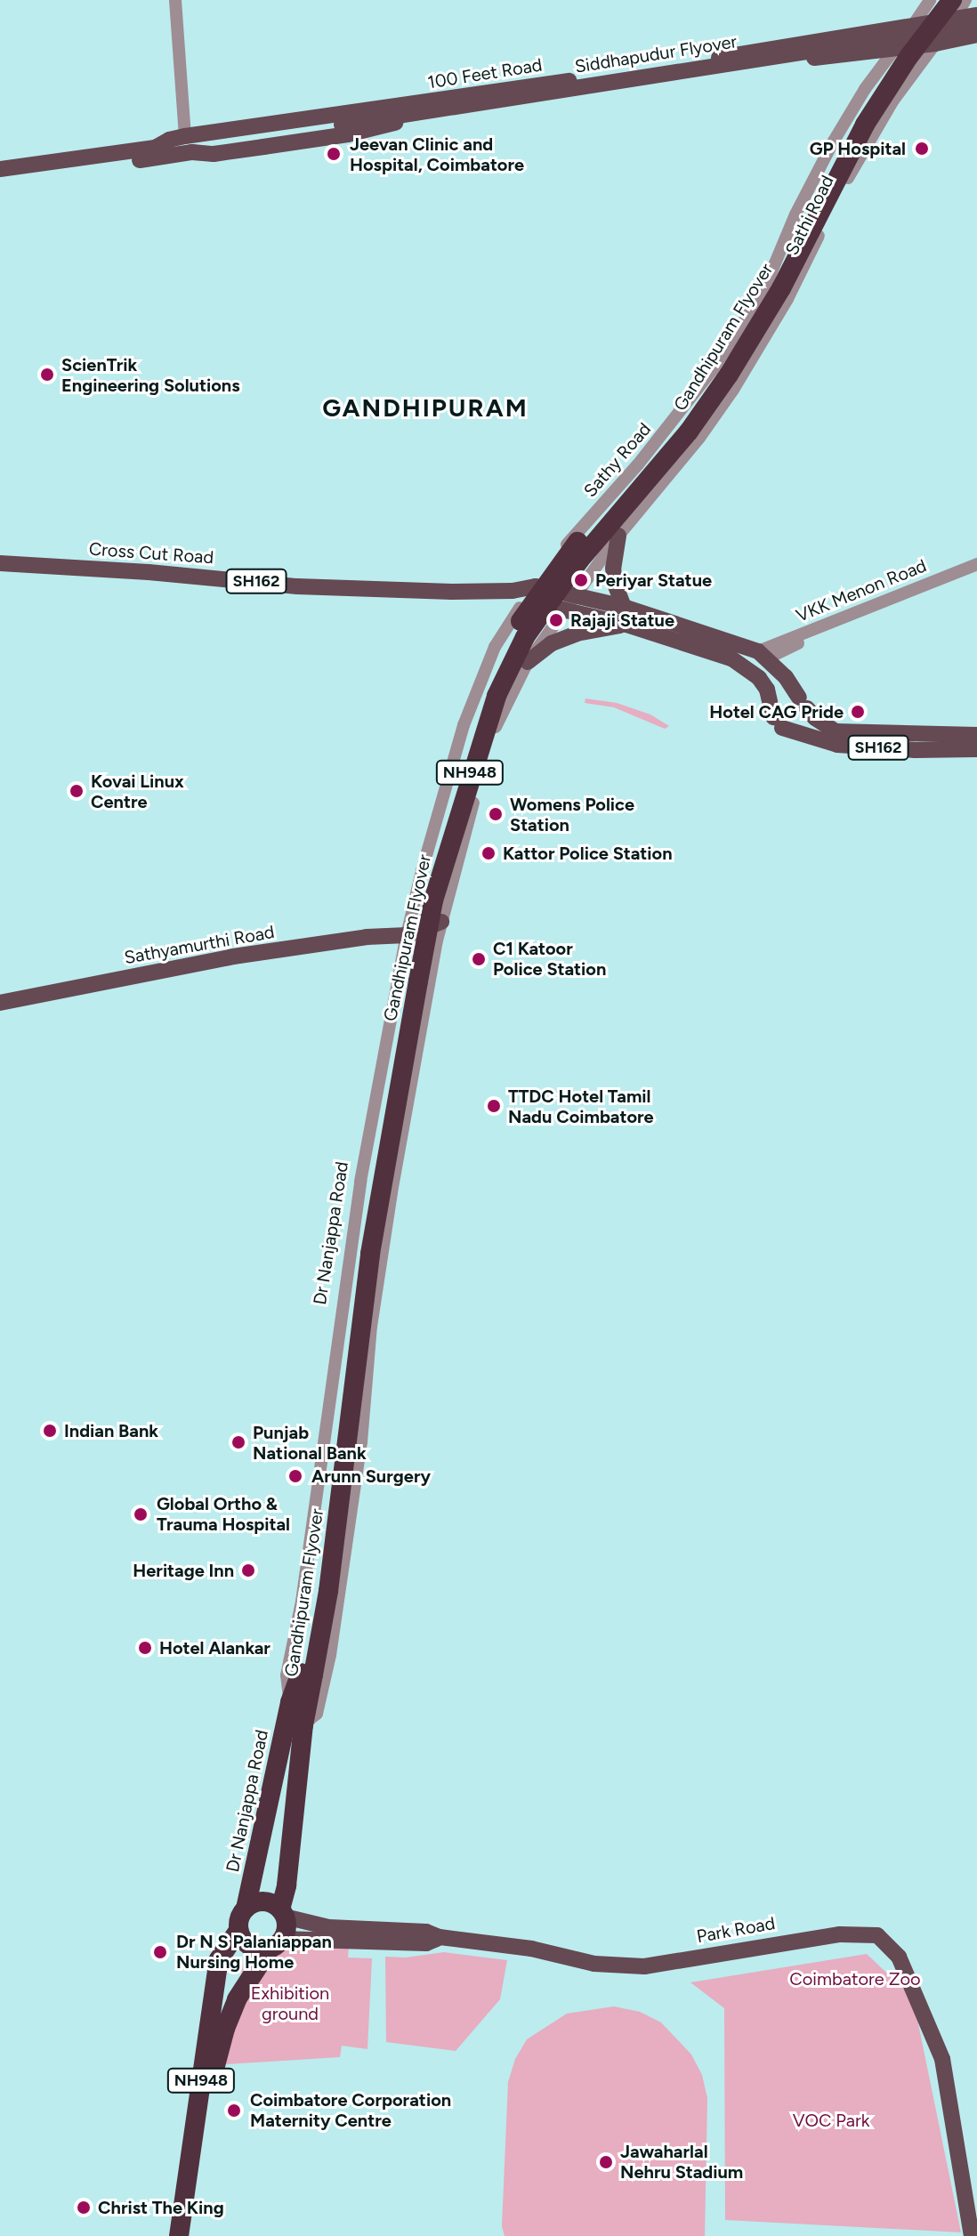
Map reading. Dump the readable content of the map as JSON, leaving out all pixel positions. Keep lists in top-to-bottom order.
{
  "streets": {
    "highway": ["Gandhipuram Flyover", "NH948", "Dr Nanjappa Road"],
    "main road": [
      "Siddhapudur Flyover",
      "100 Feet Road",
      "Cross Cut Road",
      "SH162",
      "Sathyamurthi Road",
      "Park Road"
    ],
    "street": ["Sathi Road", "Sathy Road", "VKK Menon Road"]
  },
  "crossings": [
    ["Siddhapudur Flyover", "100 Feet Road"],
    ["100 Feet Road", "Sathi Road"],
    ["100 Feet Road", "Gandhipuram Flyover"],
    ["100 Feet Road", "Sathy Road"],
    ["Sathi Road", "Gandhipuram Flyover"],
    ["Sathi Road", "SH162"],
    ["Gandhipuram Flyover", "NH948"],
    ["Gandhipuram Flyover", "Dr Nanjappa Road"],
    ["Sathy Road", "SH162"],
    ["Cross Cut Road", "SH162"],
    ["Cross Cut Road", "Dr Nanjappa Road"],
    ["SH162", "VKK Menon Road"],
    ["SH162", "Dr Nanjappa Road"],
    ["NH948", "Dr Nanjappa Road"],
    ["NH948", "Park Road"],
    ["Sathyamurthi Road", "Dr Nanjappa Road"],
    ["Dr Nanjappa Road", "Park Road"]
  ],
  "districts": ["GANDHIPURAM"],
  "parks": ["Coimbatore Zoo", "Exhibition ground", "VOC Park"],
  "places": [
    "GP Hospital",
    "Jeevan Clinic and Hospital, Coimbatore",
    "ScienTrik Engineering Solutions",
    "Periyar Statue",
    "Rajaji Statue",
    "Hotel CAG Pride",
    "Kovai Linux Centre",
    "Womens Police Station",
    "Kattor Police Station",
    "C1 Katoor Police Station",
    "TTDC Hotel Tamil Nadu Coimbatore",
    "Indian Bank",
    "Punjab National Bank",
    "Arunn Surgery",
    "Global Ortho & Trauma Hospital",
    "Heritage Inn",
    "Hotel Alankar",
    "Dr N S Palaniappan Nursing Home",
    "Coimbatore Corporation Maternity Centre",
    "Jawaharlal Nehru Stadium",
    "Christ The King"
  ]
}
